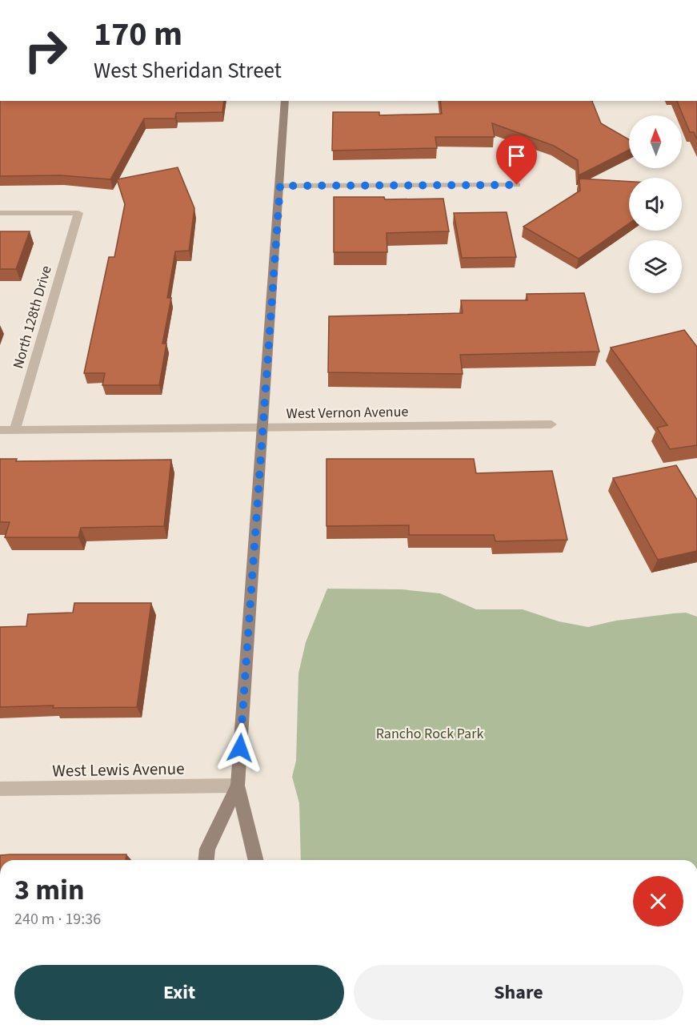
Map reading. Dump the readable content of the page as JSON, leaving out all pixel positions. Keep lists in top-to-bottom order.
{
  "streets": {
    "street": ["North 128th Drive", "West Vernon Avenue", "West Lewis Avenue"]
  },
  "crossings": [
    ["North 128th Drive", "West Vernon Avenue"]
  ],
  "parks": ["Rancho Rock Park"],
  "north": "top",
  "page": {
    "turn": ["170 m", "West Sheridan Street"],
    "heading": ["3 min", "240 m · 19:36"],
    "buttons": ["Exit", "Share"]
  }
}
